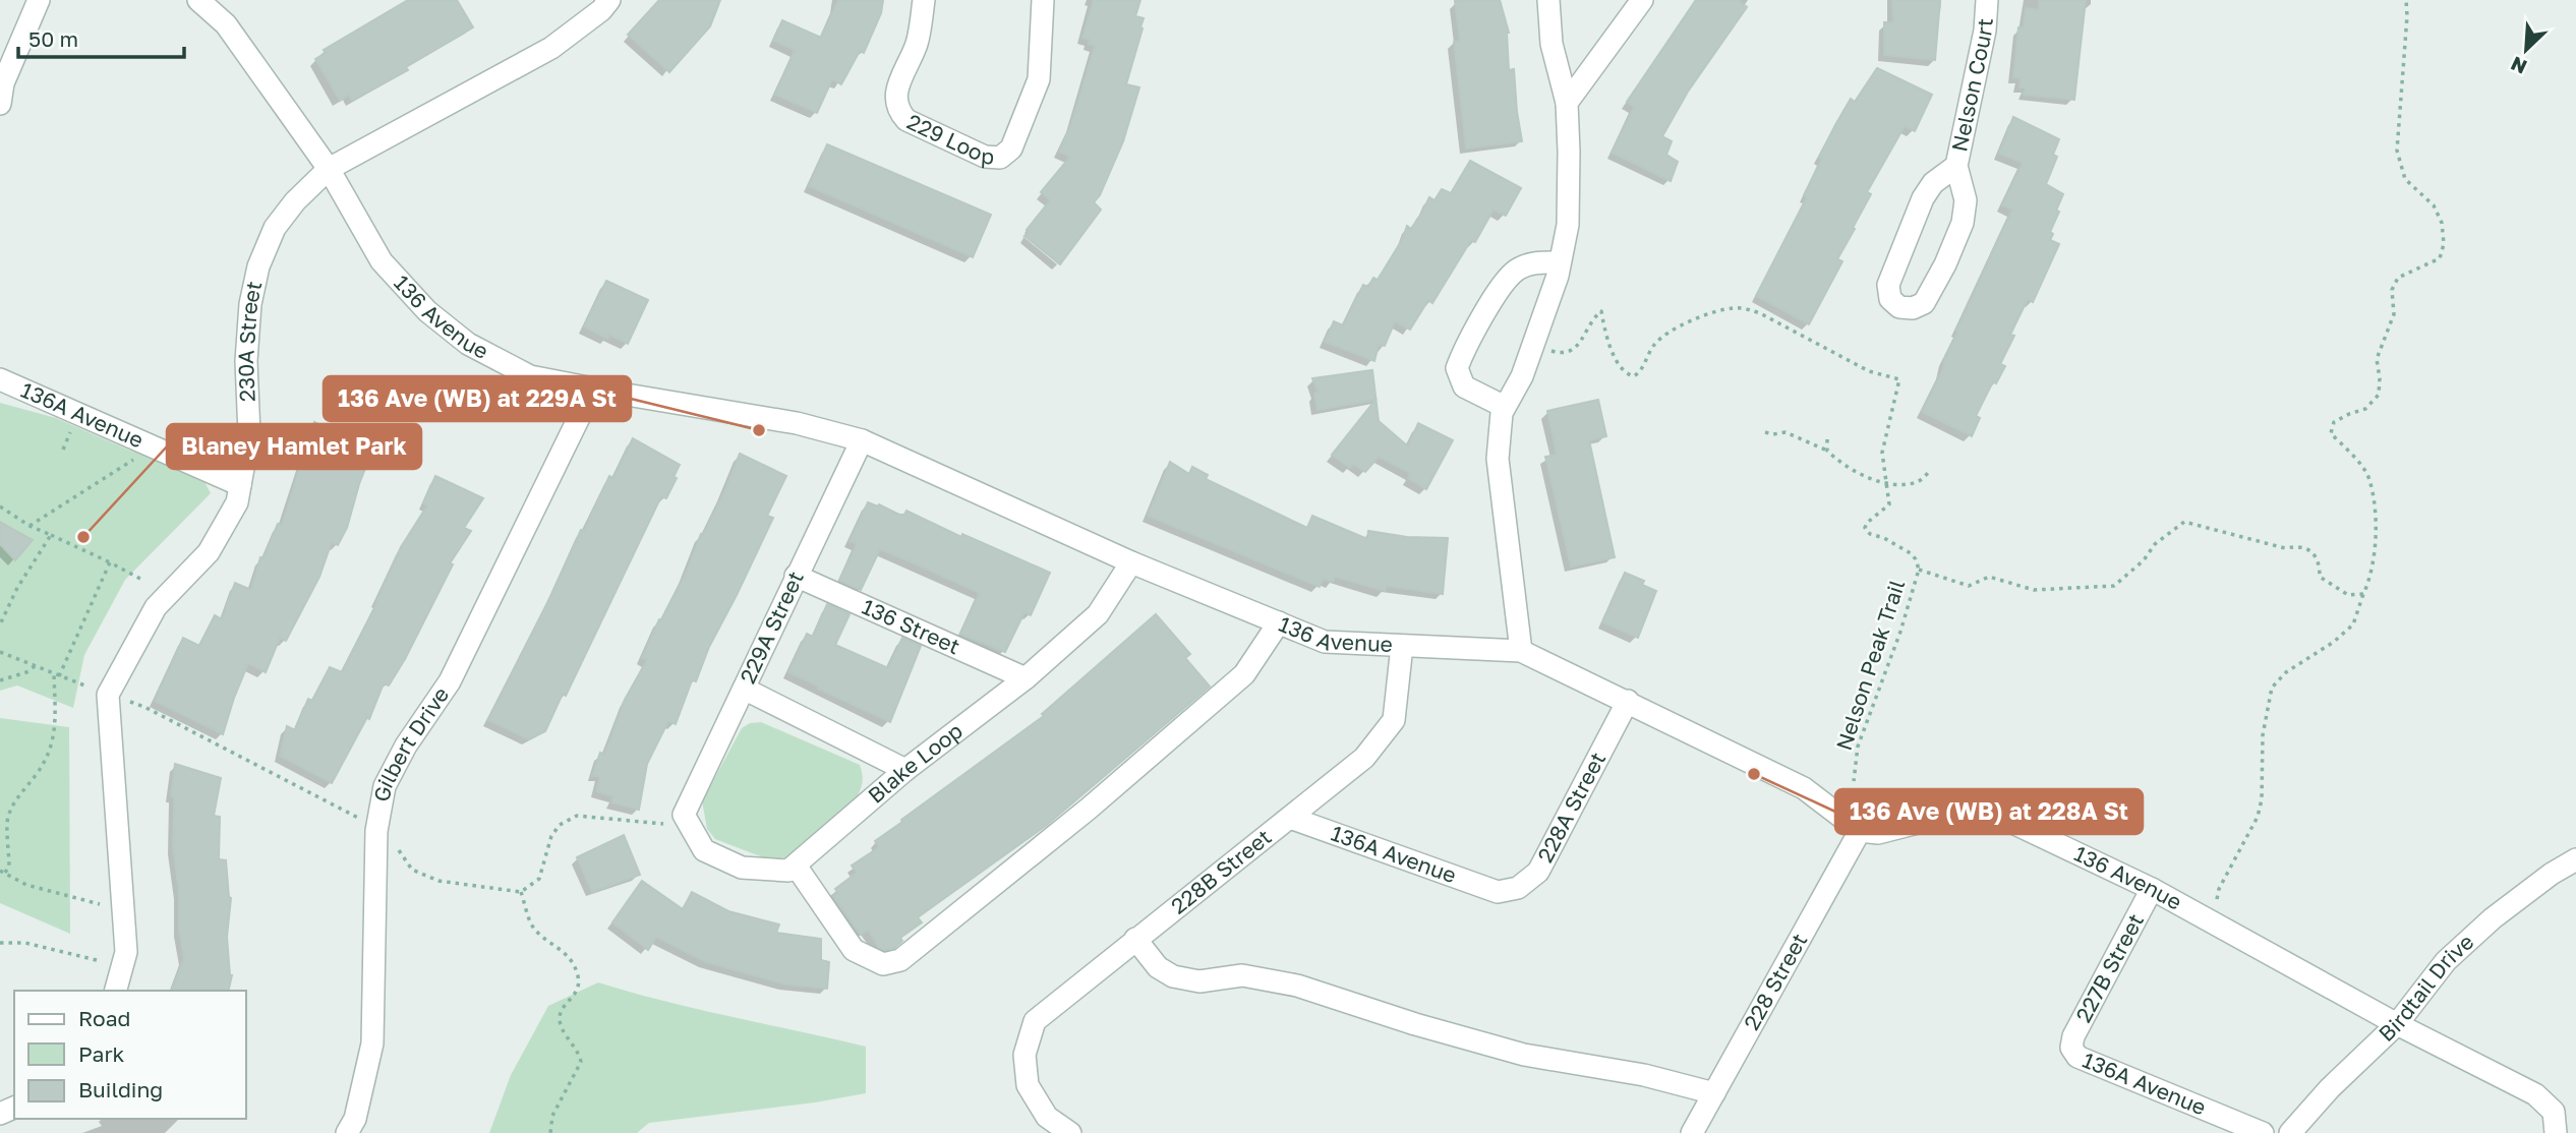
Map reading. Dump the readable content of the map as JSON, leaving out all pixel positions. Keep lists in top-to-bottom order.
{
  "streets": {
    "street": [
      "Nelson Court",
      "229 Loop",
      "136 Avenue",
      "230A Street",
      "136A Avenue",
      "136 Street",
      "229A Street",
      "Gilbert Drive",
      "Blake Loop",
      "228A Street",
      "228B Street",
      "227B Street",
      "228 Street",
      "Birdtail Drive"
    ],
    "path": ["Nelson Peak Trail"]
  },
  "crossings": [
    ["136 Avenue", "230A Street"],
    ["136 Avenue", "229A Street"],
    ["136 Avenue", "Gilbert Drive"],
    ["136 Avenue", "Blake Loop"],
    ["136 Avenue", "228A Street"],
    ["136 Avenue", "228B Street"],
    ["136 Avenue", "227B Street"],
    ["136 Avenue", "228 Street"],
    ["136 Avenue", "Birdtail Drive"],
    ["230A Street", "136A Avenue"],
    ["136A Avenue", "228A Street"],
    ["136A Avenue", "228B Street"],
    ["136A Avenue", "227B Street"],
    ["136 Street", "229A Street"],
    ["136 Street", "Blake Loop"],
    ["229A Street", "Blake Loop"]
  ],
  "places": ["136 Ave (WB) at 229A St", "Blaney Hamlet Park", "136 Ave (WB) at 228A St"],
  "legend": ["Road", "Park", "Building"],
  "scale_bar": "50 m",
  "north": "bottom left"
}
